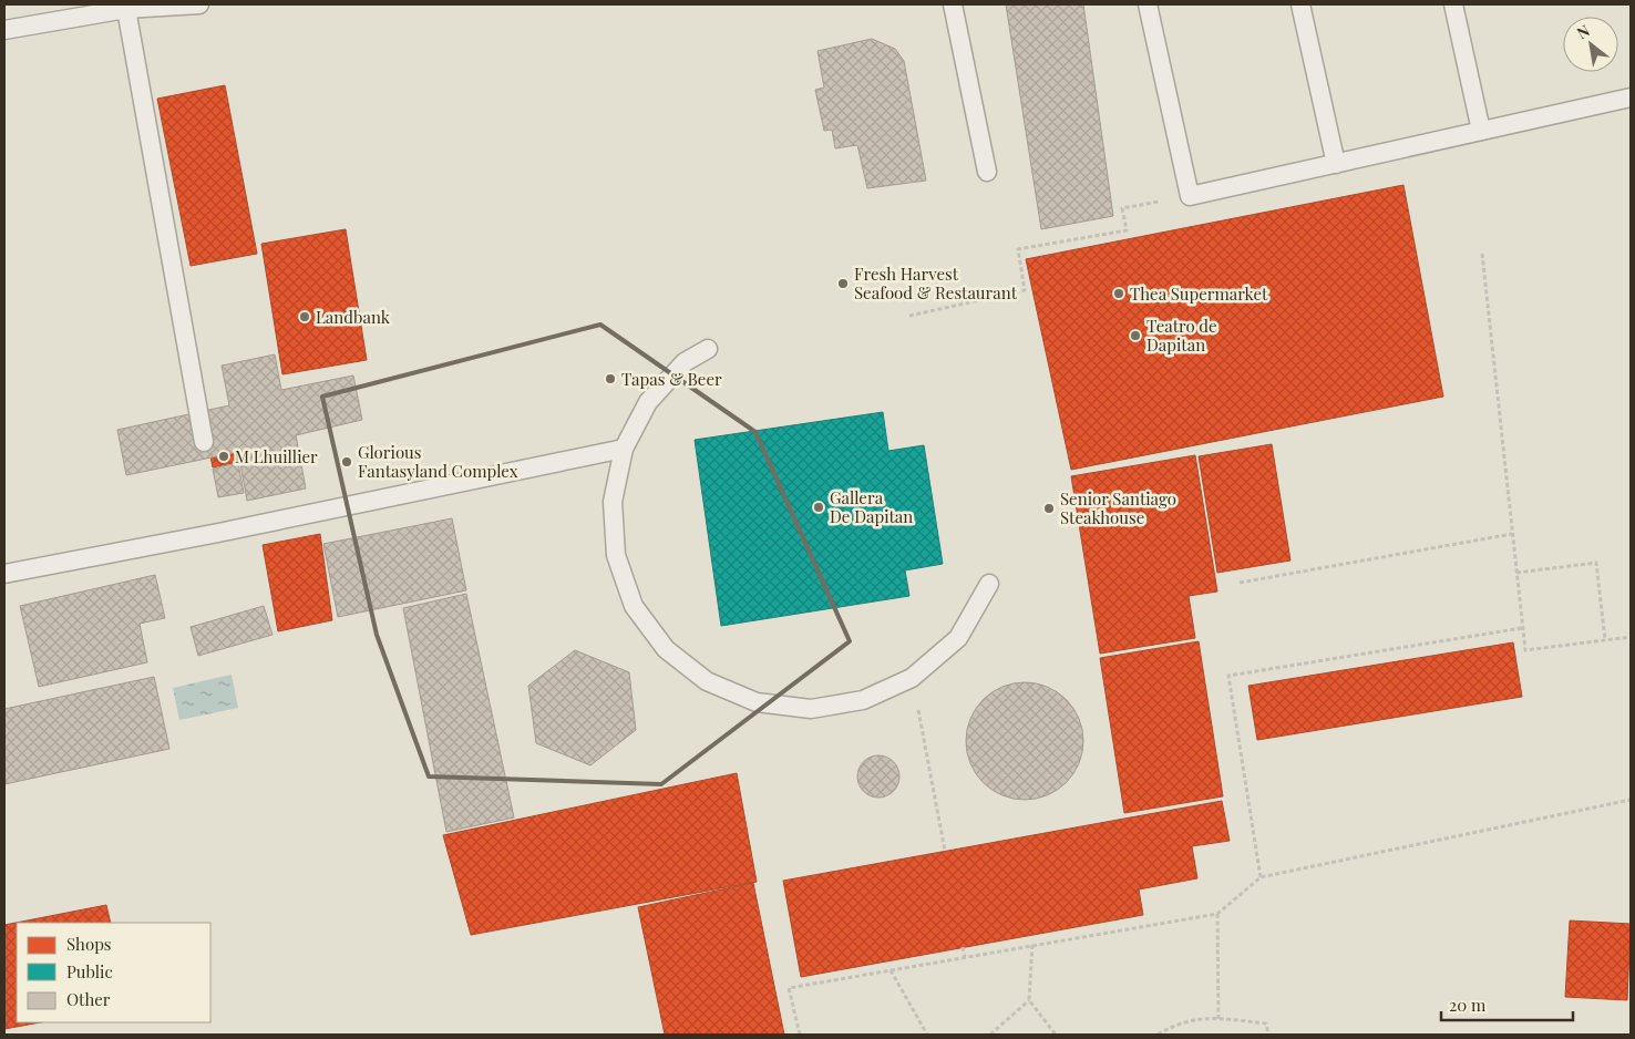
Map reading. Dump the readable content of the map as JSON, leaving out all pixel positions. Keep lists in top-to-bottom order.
{
  "places": [
    "Fresh Harvest Seafood & Restaurant",
    "Thea Supermarket",
    "Landbank",
    "Teatro de Dapitan",
    "Tapas & Beer",
    "M Lhuillier",
    "Glorious Fantasyland Complex",
    "Gallera De Dapitan",
    "Senior Santiago Steakhouse"
  ],
  "legend": ["Shops", "Public", "Other"],
  "scale_bar": "20 m",
  "north": "top left"
}
